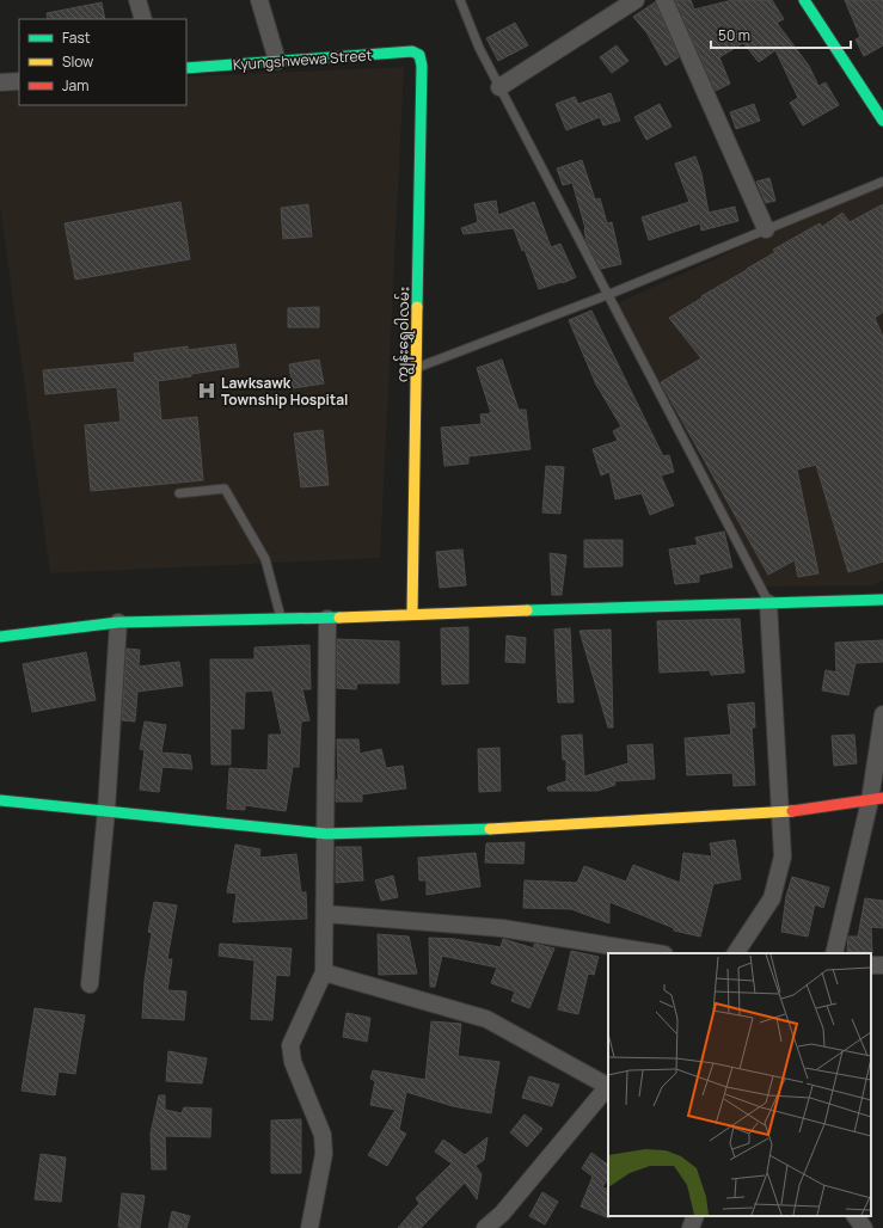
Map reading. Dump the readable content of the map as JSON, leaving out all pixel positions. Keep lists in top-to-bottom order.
{
  "streets": {
    "main road": ["Kyungshwewa Street", "ကျွန်းရွှေဝါလမ်း"]
  },
  "crossings": [
    ["Kyungshwewa Street", "ကျွန်းရွှေဝါလမ်း"]
  ],
  "places": {
    "hospital": ["Lawksawk Township Hospital"]
  },
  "legend": ["Fast", "Slow", "Jam"],
  "scale_bar": "50 m"
}
